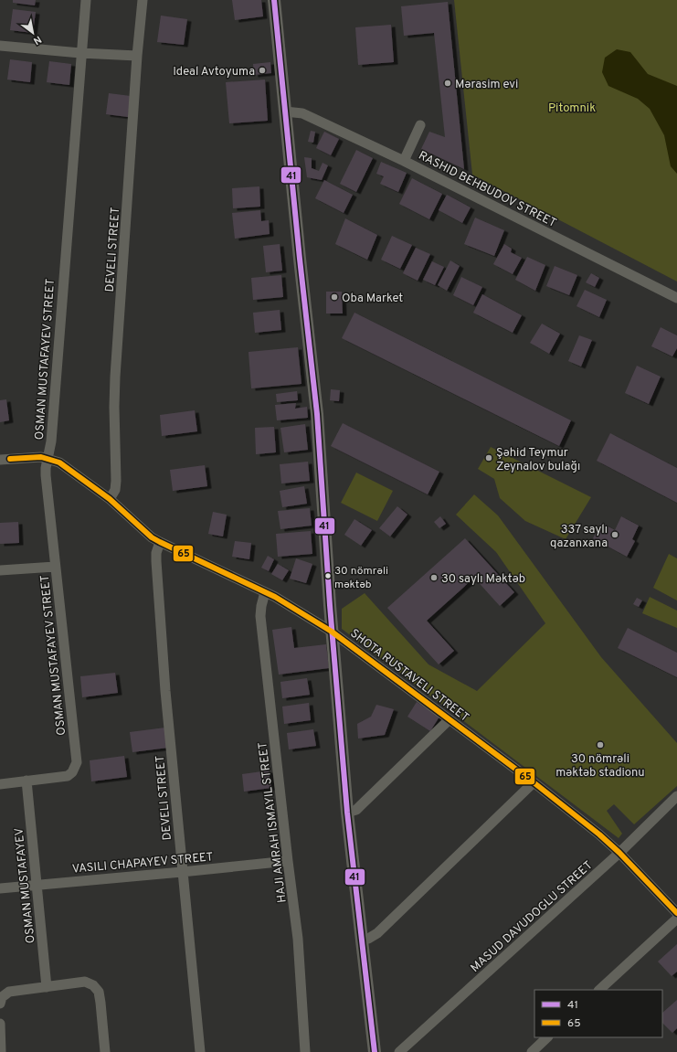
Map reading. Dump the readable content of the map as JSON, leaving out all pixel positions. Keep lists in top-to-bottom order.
{
  "streets": {
    "street": [
      "RASHID BEHBUDOV STREET",
      "DEVELI STREET",
      "OSMAN MUSTAFAYEV STREET",
      "SHOTA RUSTAVELI STREET",
      "HAJI AMRAH ISMAYIL STREET",
      "VASILI CHAPAYEV STREET",
      "OSMAN MUSTAFAYEV",
      "MASUD DAVUDOGLU STREET"
    ]
  },
  "crossings": [
    ["DEVELI STREET", "SHOTA RUSTAVELI STREET"],
    ["DEVELI STREET", "VASILI CHAPAYEV STREET"],
    ["OSMAN MUSTAFAYEV STREET", "SHOTA RUSTAVELI STREET"],
    ["OSMAN MUSTAFAYEV STREET", "OSMAN MUSTAFAYEV"],
    ["SHOTA RUSTAVELI STREET", "HAJI AMRAH ISMAYIL STREET"],
    ["SHOTA RUSTAVELI STREET", "MASUD DAVUDOGLU STREET"],
    ["HAJI AMRAH ISMAYIL STREET", "VASILI CHAPAYEV STREET"],
    ["VASILI CHAPAYEV STREET", "OSMAN MUSTAFAYEV"]
  ],
  "parks": ["Pitomnik"],
  "places": [
    "Ideal Avtoyuma",
    "Mərasim evi",
    "Oba Market",
    "Şəhid Teymur Zeynalov bulağı",
    "337 saylı qazanxana",
    "30 nömrəli məktəb",
    "30 saylı Məktəb",
    "30 nömrəli məktəb stadionu"
  ],
  "lines": ["transit line 41", "transit line 65"],
  "legend": ["41", "65"],
  "north": "bottom right"
}
